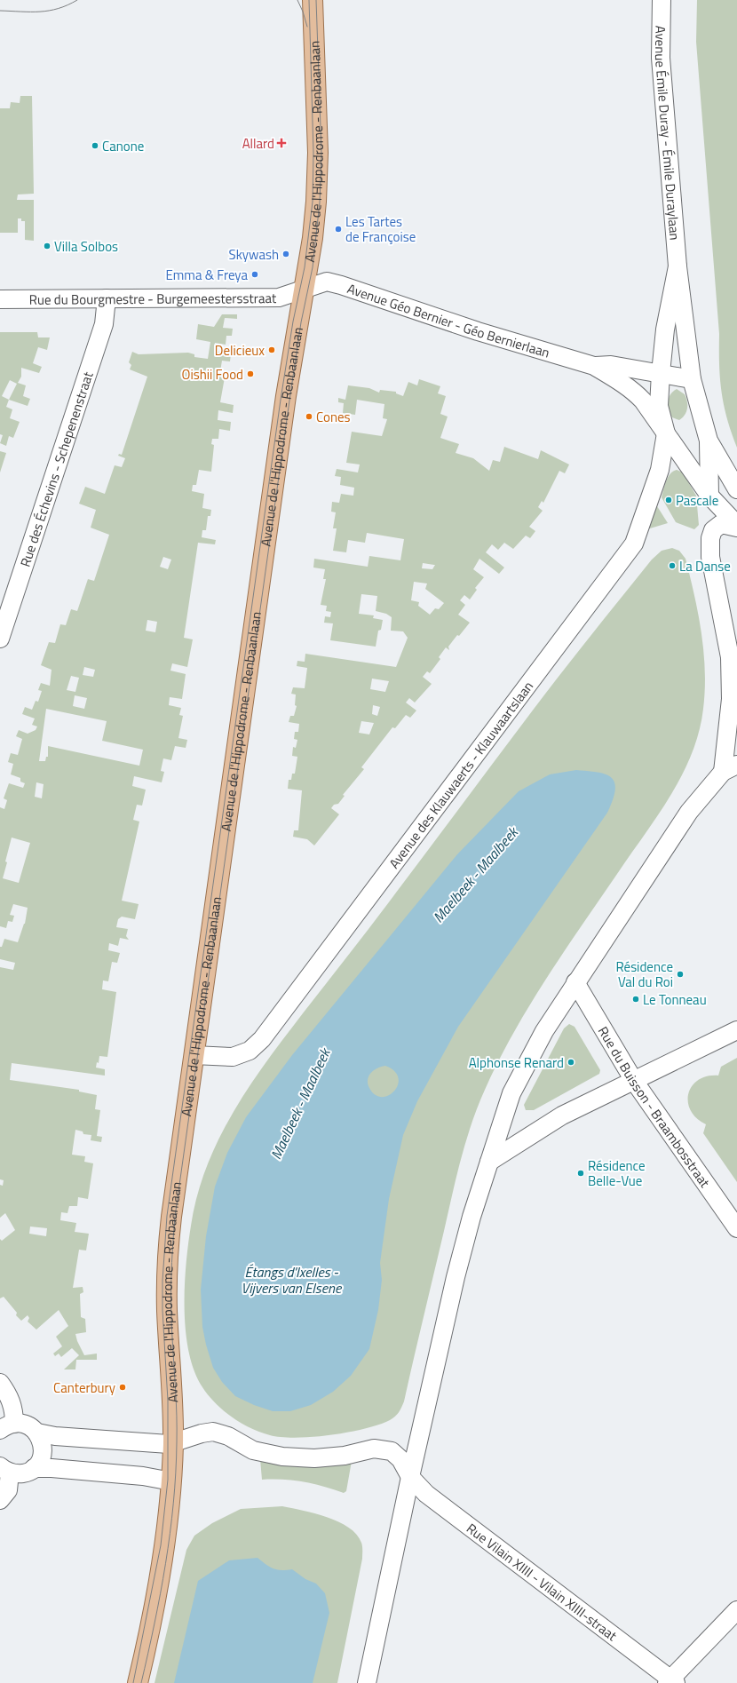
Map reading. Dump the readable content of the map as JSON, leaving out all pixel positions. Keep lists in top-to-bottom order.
{
  "streets": {
    "main road": ["Avenue de l'Hippodrome - Renbaanlaan"],
    "street": [
      "Avenue Émile Duray - Émile Duraylaan",
      "Rue du Bourgmestre - Burgemeestersstraat",
      "Avenue Géo Bernier - Géo Bernierlaan",
      "Rue des Échevins - Schepenenstraat",
      "Avenue des Klauwaerts - Klauwaartslaan",
      "Rue du Buisson - Braambosstraat",
      "Rue Vilain XIIII - Vilain XIIII-straat"
    ]
  },
  "crossings": [
    ["Avenue Émile Duray - Émile Duraylaan", "Avenue Géo Bernier - Géo Bernierlaan"],
    ["Avenue Émile Duray - Émile Duraylaan", "Avenue des Klauwaerts - Klauwaartslaan"],
    ["Avenue de l'Hippodrome - Renbaanlaan", "Rue du Bourgmestre - Burgemeestersstraat"],
    ["Avenue de l'Hippodrome - Renbaanlaan", "Avenue Géo Bernier - Géo Bernierlaan"],
    ["Avenue de l'Hippodrome - Renbaanlaan", "Avenue des Klauwaerts - Klauwaartslaan"],
    ["Avenue de l'Hippodrome - Renbaanlaan", "Rue Vilain XIIII - Vilain XIIII-straat"],
    ["Rue du Bourgmestre - Burgemeestersstraat", "Avenue Géo Bernier - Géo Bernierlaan"],
    ["Rue du Bourgmestre - Burgemeestersstraat", "Rue des Échevins - Schepenenstraat"],
    ["Avenue Géo Bernier - Géo Bernierlaan", "Avenue des Klauwaerts - Klauwaartslaan"]
  ],
  "water": ["Maelbeek - Maalbeek", "Étangs d'Ixelles - Vijvers van Elsene"],
  "places": {
    "health": ["Allard"],
    "other": [
      "Canone",
      "Les Tartes de Françoise",
      "Villa Solbos",
      "Skywash",
      "Emma & Freya",
      "Delicieux",
      "Oishii Food",
      "Cones",
      "Pascale",
      "La Danse",
      "Résidence Val du Roi",
      "Le Tonneau",
      "Alphonse Renard",
      "Résidence Belle-Vue",
      "Canterbury"
    ]
  }
}
